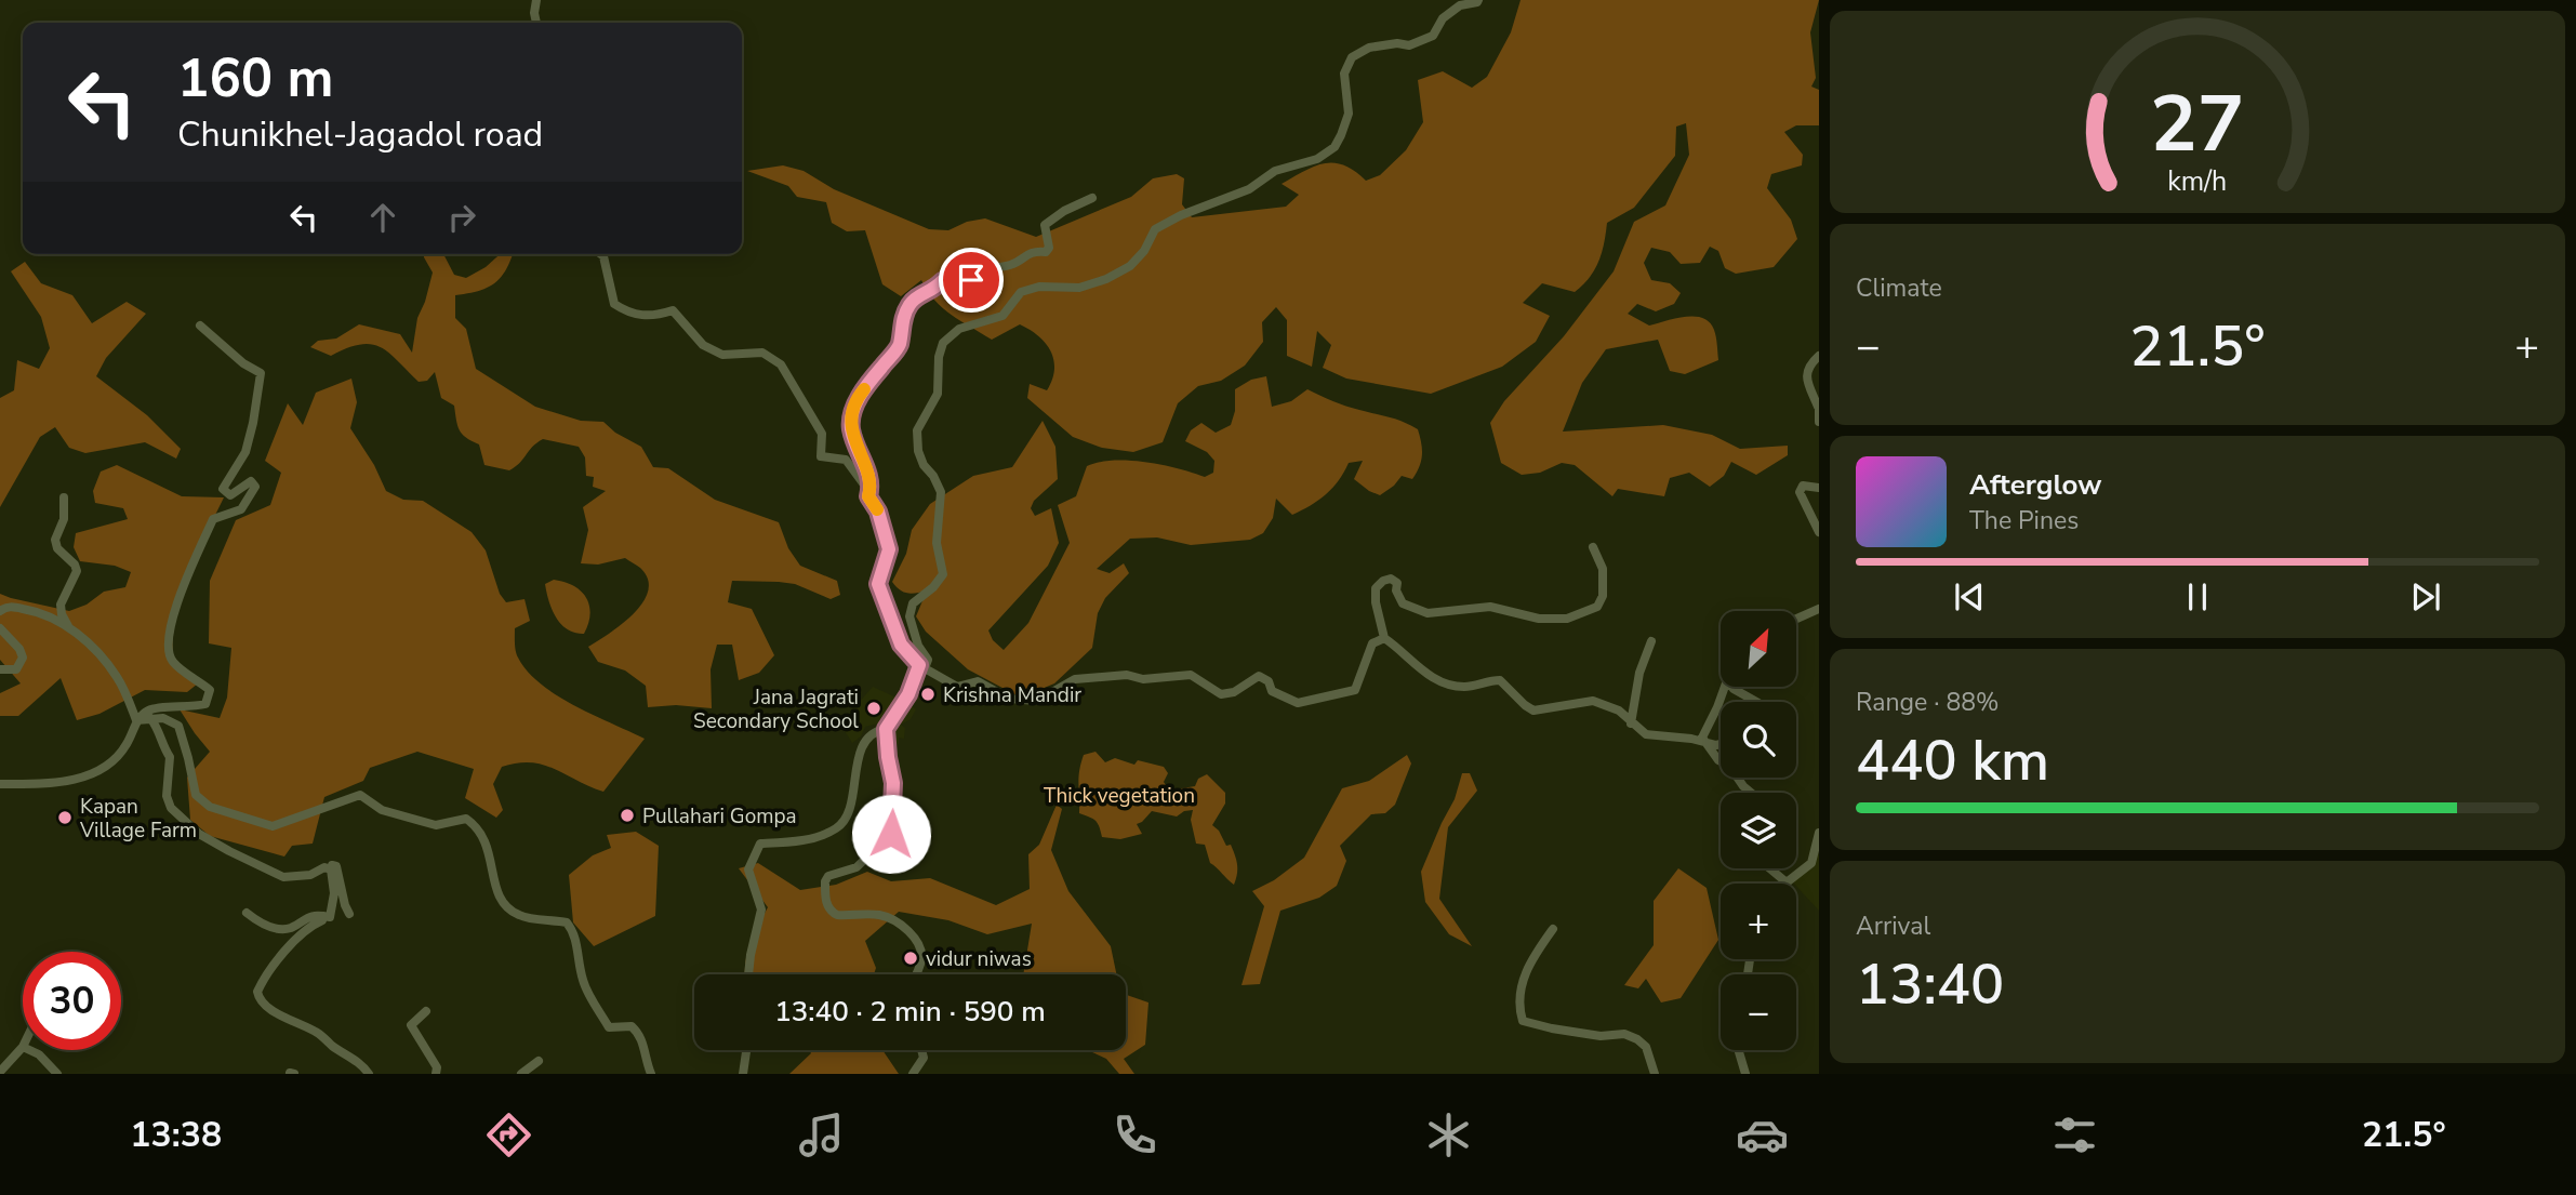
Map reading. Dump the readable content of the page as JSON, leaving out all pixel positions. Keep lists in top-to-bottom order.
{
  "parks": ["Thick vegetation"],
  "places": [
    "Krishna Mandir",
    "Jana Jagrati Secondary School",
    "Pullahari Gompa",
    "Kapan Village Farm",
    "vidur niwas"
  ],
  "north": "top right",
  "page": {
    "turn": ["160 m", "Chunikhel-Jagadol road"],
    "tile": [
      "Climate",
      ["Range · 88%", "440 km"],
      ["Arrival", "13:40"]
    ],
    "heat": ["−", "21.5°", "+"],
    "song": ["Afterglow", "The Pines"],
    "map_buttons": ["+", "−"],
    "limit": "30",
    "trip": "13:40 · 2 min · 590 m",
    "tabs": ["13:38", "21.5°"],
    "gauge": ["27", "km/h"]
  }
}
